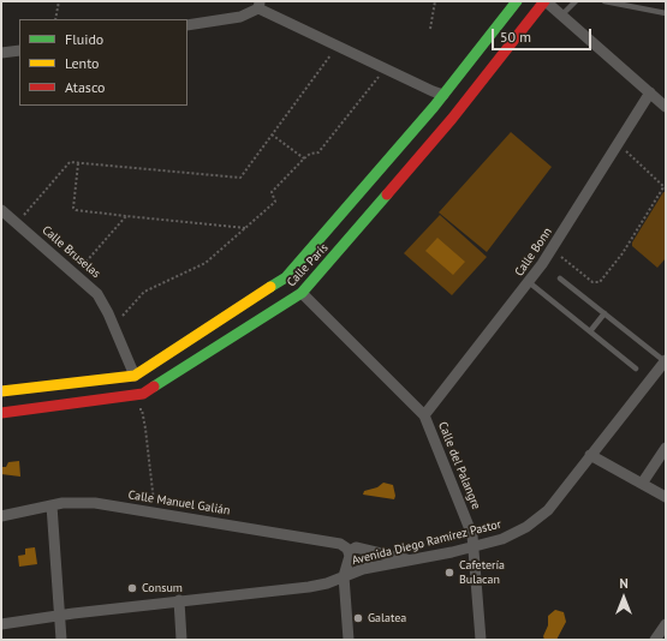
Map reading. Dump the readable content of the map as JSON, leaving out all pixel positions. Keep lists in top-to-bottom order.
{
  "streets": {
    "main road": ["Calle París"],
    "street": [
      "Calle Bruselas",
      "Calle Bonn",
      "Calle del Palangre",
      "Calle Manuel Galián",
      "Avenida Diego Ramírez Pastor"
    ]
  },
  "crossings": [
    ["Calle Bruselas", "Calle París"],
    ["Calle Bonn", "Calle del Palangre"],
    ["Calle París", "Calle del Palangre"],
    ["Calle del Palangre", "Avenida Diego Ramírez Pastor"]
  ],
  "places": ["Cafetería Bulacan", "Consum", "Galatea"],
  "legend": ["Fluido", "Lento", "Atasco"],
  "scale_bar": "50 m",
  "north": "top"
}
